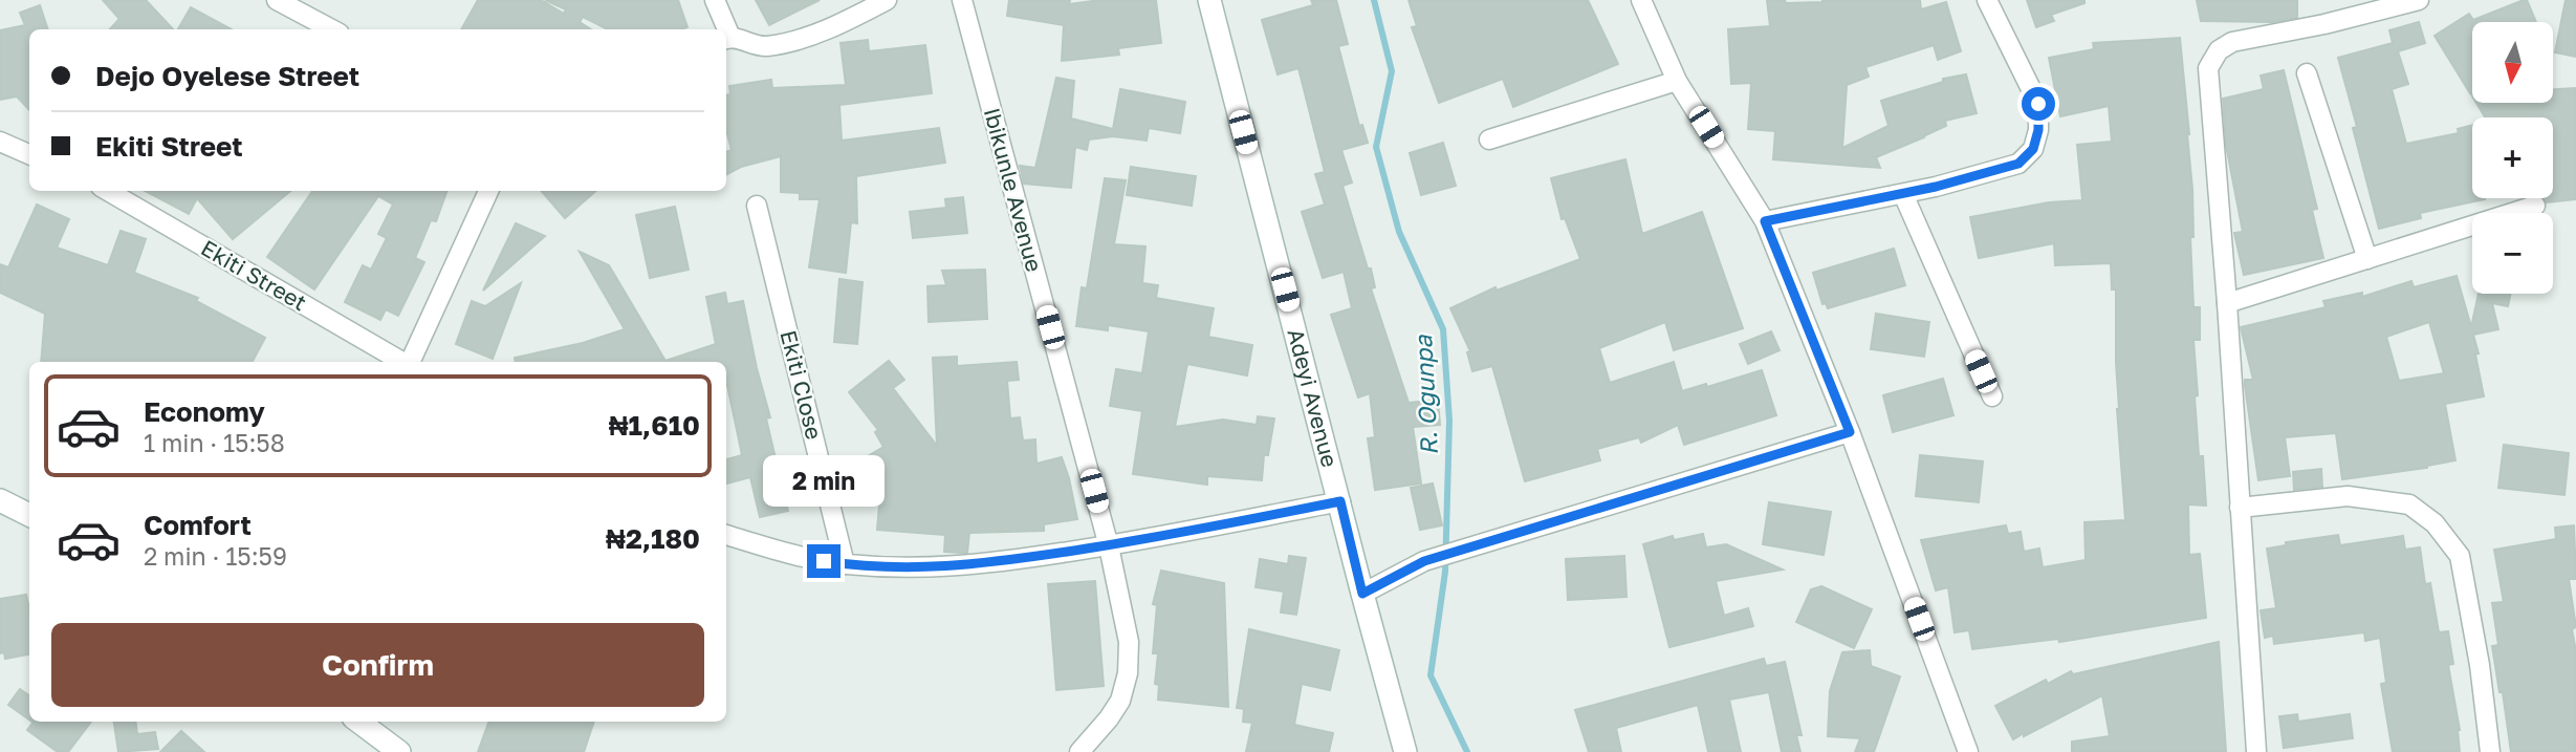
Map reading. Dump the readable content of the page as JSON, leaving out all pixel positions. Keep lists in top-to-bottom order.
{
  "streets": {
    "street": [
      "Ibikunle Avenue",
      "Ekiti Street",
      "Ekiti Close",
      "Adeyi Avenue"
    ]
  },
  "water": ["R. Ogunpa"],
  "north": "bottom",
  "page": {
    "map_buttons": ["+", "−"],
    "banner": ["Dejo Oyelese Street", "Ekiti Street"],
    "list": [
      {
        "name": "Economy",
        "note": "1 min · 15:58",
        "value": "₦1,610"
      },
      {
        "name": "Comfort",
        "note": "2 min · 15:59",
        "value": "₦2,180"
      }
    ],
    "bubble": "2 min",
    "buttons": "Confirm"
  }
}
